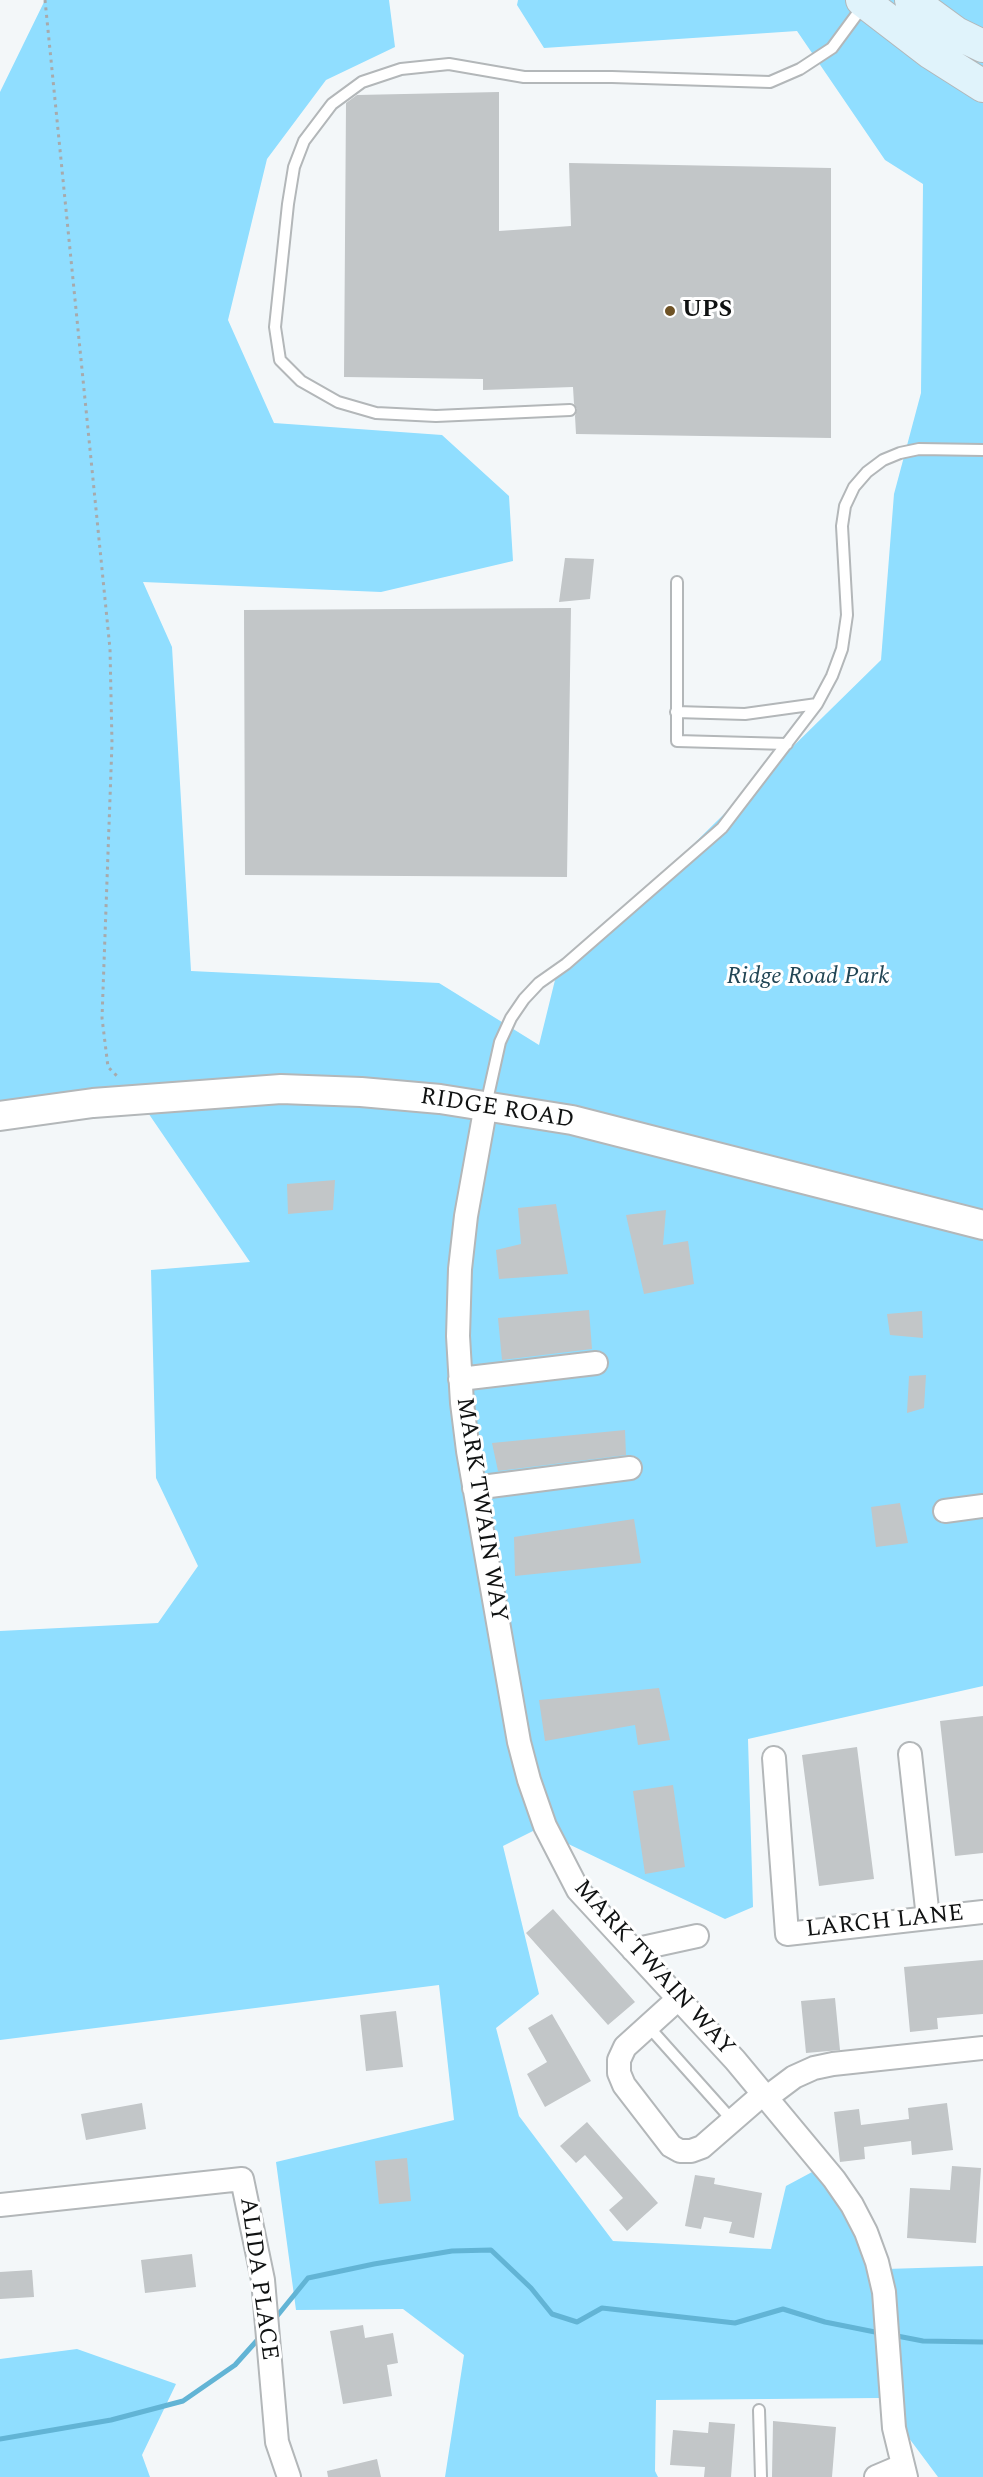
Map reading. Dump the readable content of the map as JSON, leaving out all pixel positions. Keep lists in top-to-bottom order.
{
  "streets": {
    "street": [
      "RIDGE ROAD",
      "MARK TWAIN WAY",
      "LARCH LANE",
      "ALIDA PLACE"
    ]
  },
  "crossings": [
    ["RIDGE ROAD", "MARK TWAIN WAY"]
  ],
  "parks": ["Ridge Road Park"],
  "places": ["UPS"]
}
